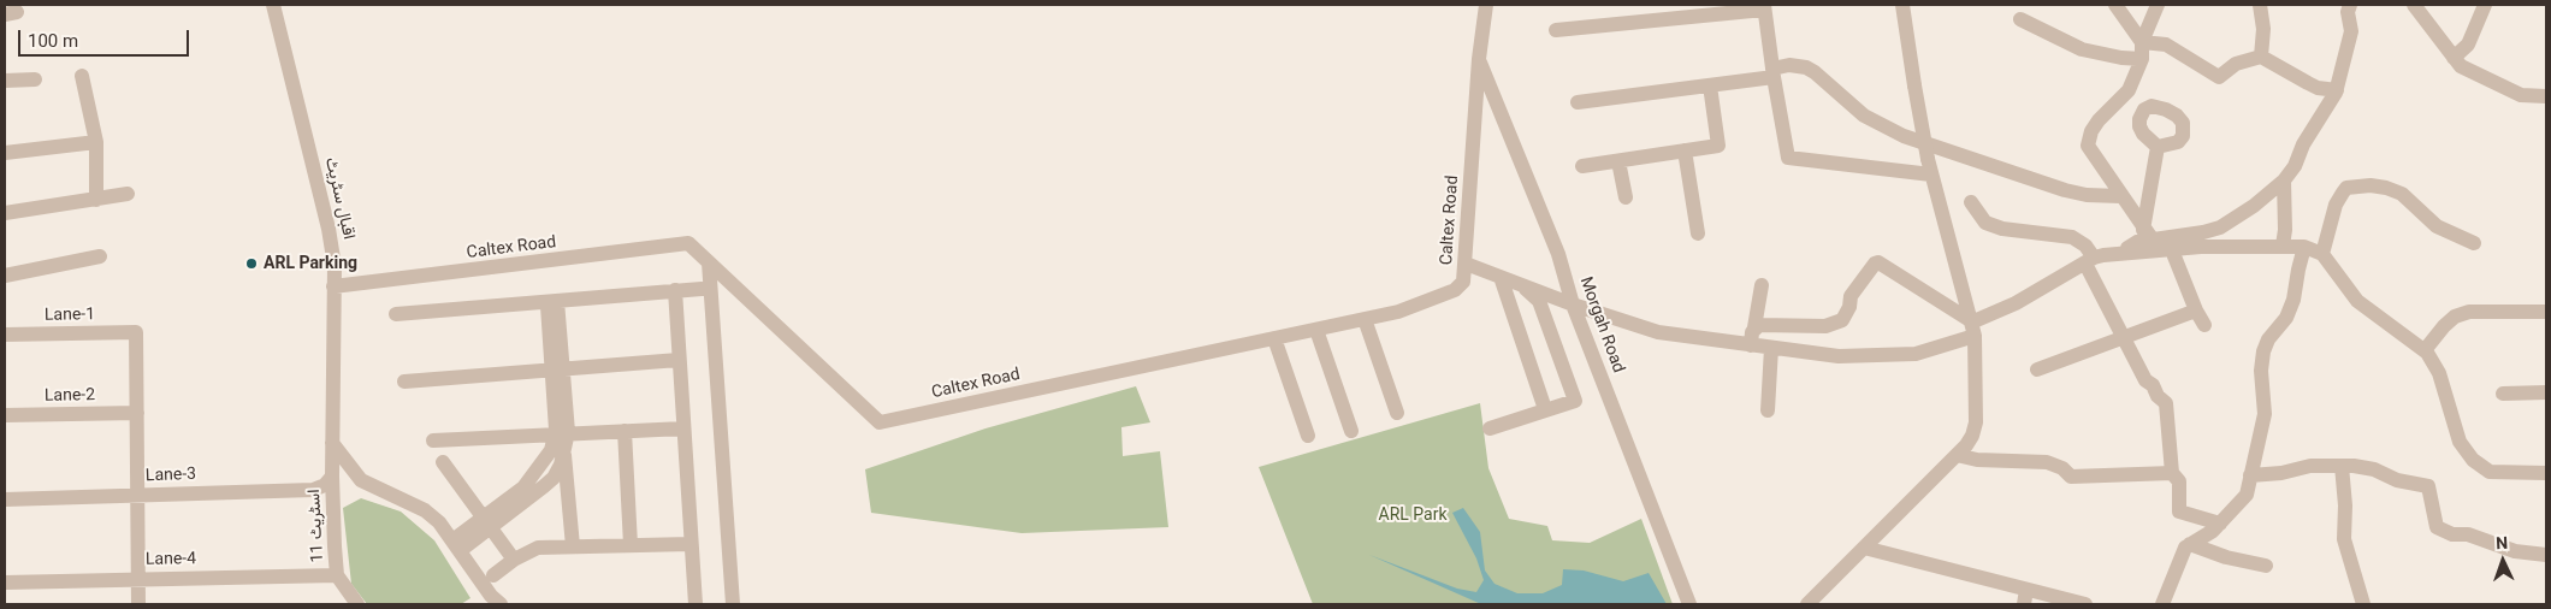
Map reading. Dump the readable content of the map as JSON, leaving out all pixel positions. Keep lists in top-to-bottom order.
{
  "streets": {
    "street": [
      "اقبال سٹریٹ",
      "Caltex Road",
      "Lane-1",
      "Morgah Road",
      "Lane-2",
      "Lane-3",
      "اسٹریٹ 11",
      "Lane-4"
    ]
  },
  "crossings": [
    ["اقبال سٹریٹ", "Caltex Road"],
    ["اقبال سٹریٹ", "Lane-3"],
    ["اقبال سٹریٹ", "اسٹریٹ 11"],
    ["Caltex Road", "Morgah Road"],
    ["Lane-1", "Lane-2"],
    ["Lane-3", "اسٹریٹ 11"],
    ["اسٹریٹ 11", "Lane-4"]
  ],
  "parks": ["ARL Park"],
  "places": ["ARL Parking"],
  "scale_bar": "100 m",
  "north": "top"
}
